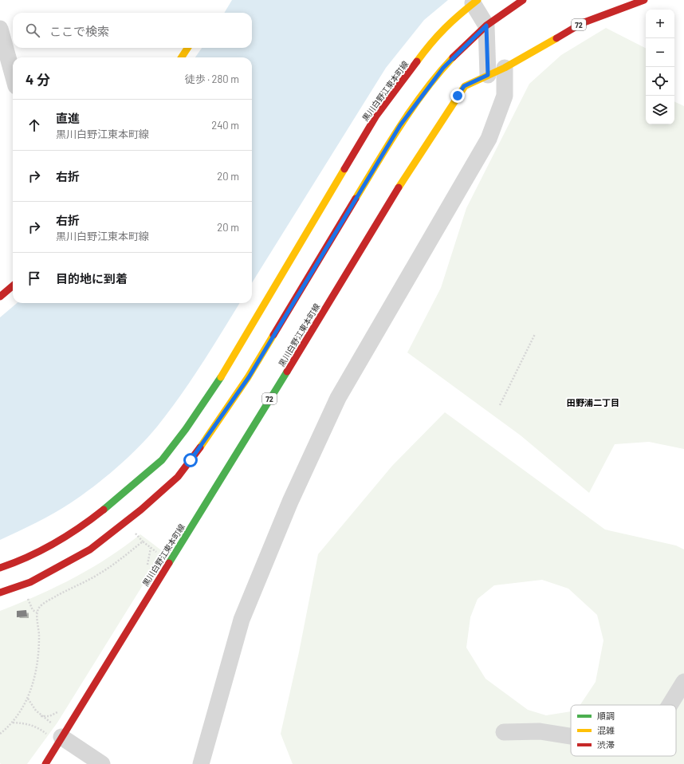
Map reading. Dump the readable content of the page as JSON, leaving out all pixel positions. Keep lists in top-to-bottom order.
{
  "streets": {
    "main road": ["72", "黒川白野江東本町線"]
  },
  "districts": ["田野浦二丁目"],
  "legend": ["順調", "混雑", "渋滞"],
  "page": {
    "map_buttons": ["+", "−"],
    "search": "ここで検索",
    "heading": ["4 分", "徒歩 · 280 m"],
    "list": [
      ["直進", "黒川白野江東本町線", "240 m"],
      ["右折", "20 m"],
      ["右折", "黒川白野江東本町線", "20 m"],
      "目的地に到着"
    ]
  }
}
